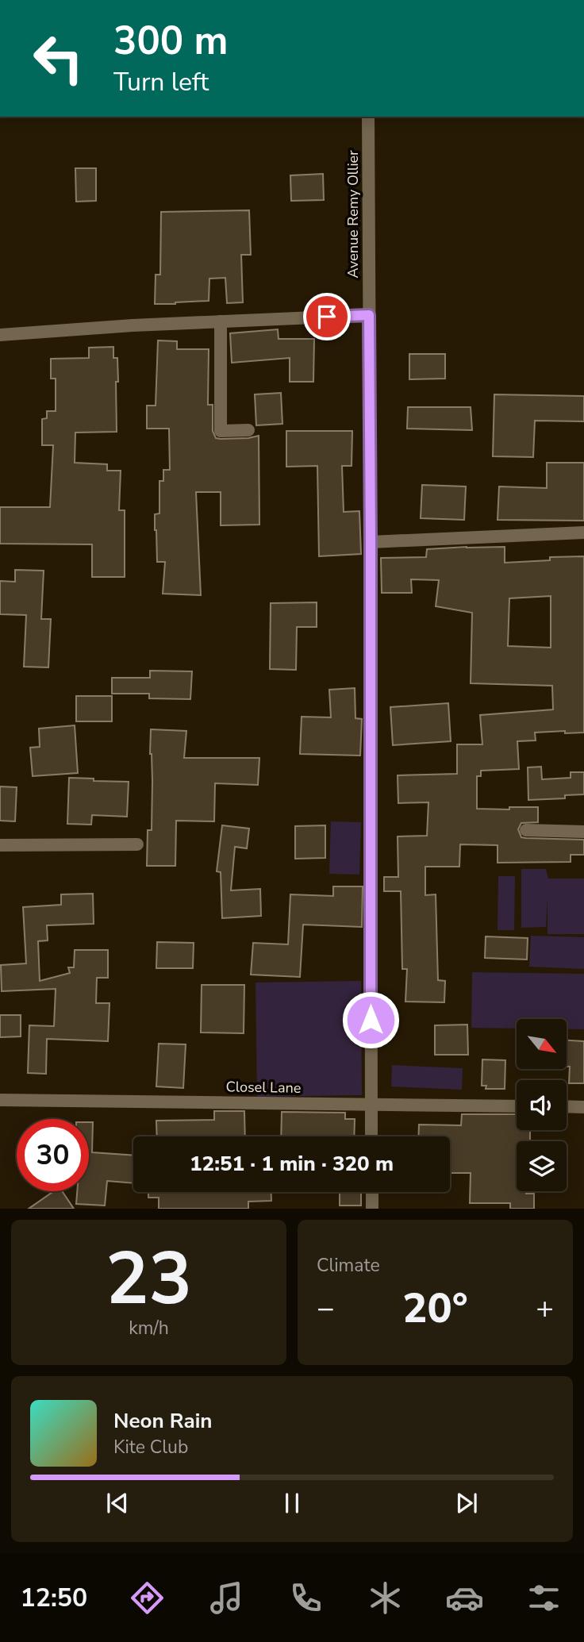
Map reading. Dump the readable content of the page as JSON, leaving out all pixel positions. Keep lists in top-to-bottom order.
{
  "streets": {
    "street": ["Avenue Remy Ollier", "Closel Lane"]
  },
  "crossings": [
    ["Avenue Remy Ollier", "Closel Lane"]
  ],
  "north": "bottom right",
  "page": {
    "turn": ["300 m", "Turn left"],
    "limit": "30",
    "trip": "12:51 · 1 min · 320 m",
    "tile": [
      ["23", "km/h"],
      "Climate"
    ],
    "heat": ["−", "20°", "+"],
    "song": ["Neon Rain", "Kite Club"],
    "tabs": "12:50"
  }
}
